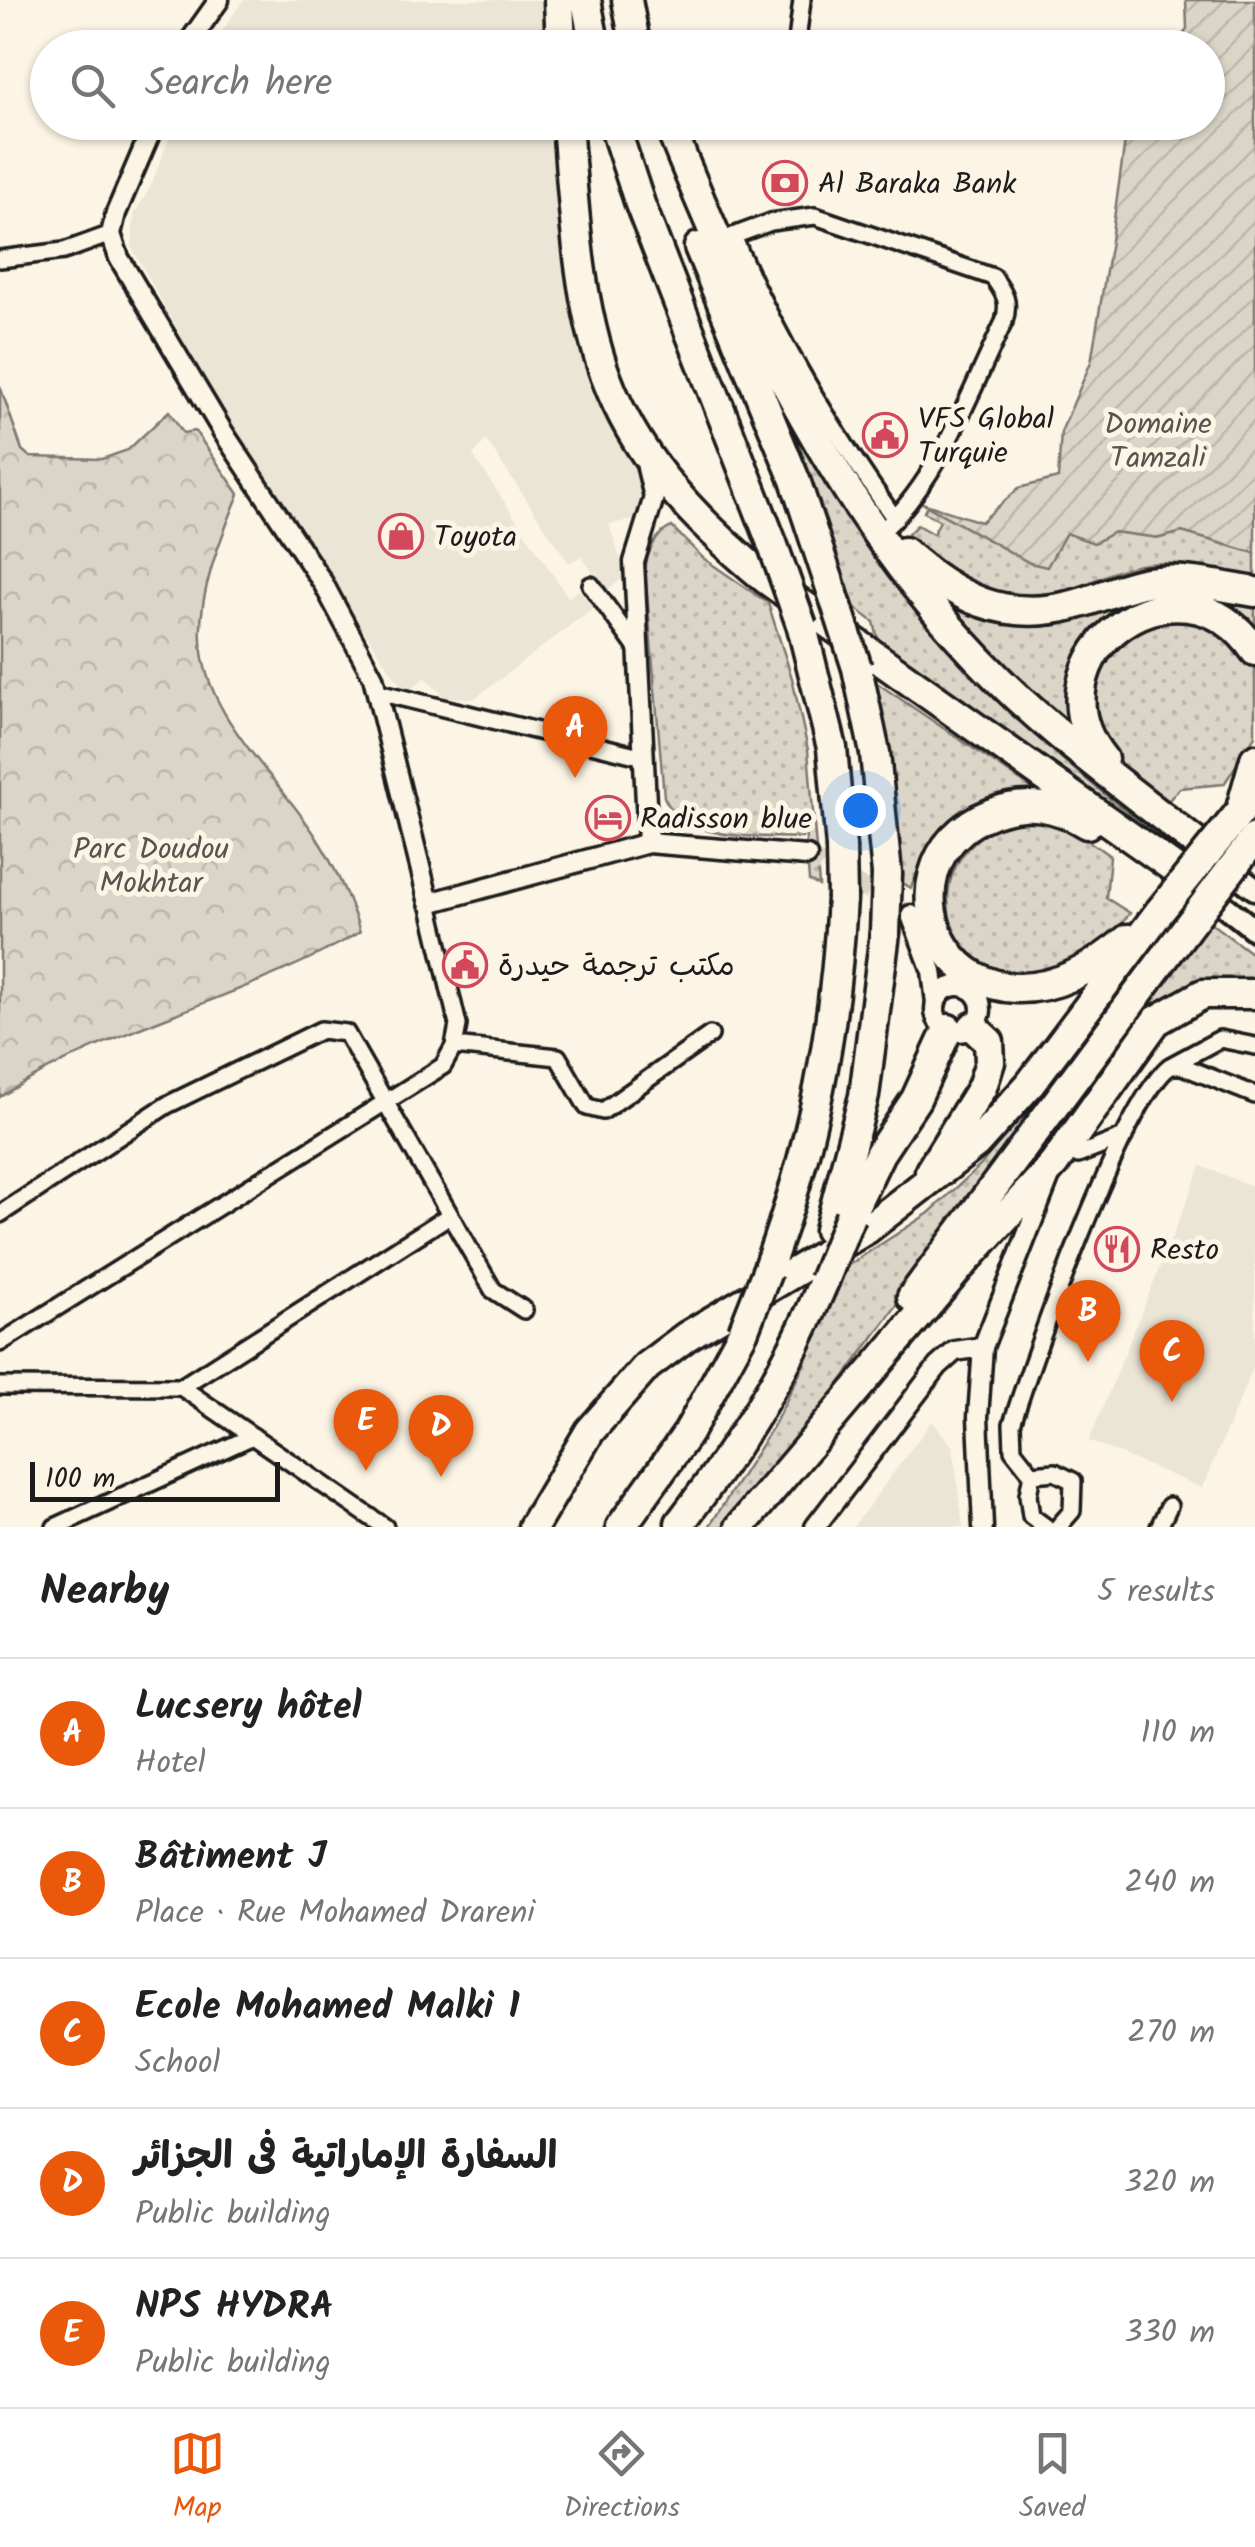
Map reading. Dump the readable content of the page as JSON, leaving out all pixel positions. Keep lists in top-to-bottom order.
{
  "parks": ["Domaine Tamzali", "Parc Doudou Mokhtar"],
  "places": {
    "bank": ["Al Baraka Bank"],
    "public building": ["VFS Global Turquie", "مكتب ترجمة حيدرة"],
    "shop": ["Toyota"],
    "hotel": ["Radisson blue"],
    "restaurant": ["Resto"]
  },
  "scale_bar": "100 m",
  "page": {
    "search": "Search here",
    "pins": [
      "A",
      "B",
      "C",
      "E",
      "D"
    ],
    "scale": "100 m",
    "heading": ["Nearby", "5 results"],
    "list": [
      {
        "mark": "A",
        "name": "Lucsery hôtel",
        "note": "Hotel",
        "value": "110 m"
      },
      {
        "mark": "B",
        "name": "Bâtiment J",
        "note": "Place · Rue Mohamed Drareni",
        "value": "240 m"
      },
      {
        "mark": "C",
        "name": "Ecole Mohamed Malki 1",
        "note": "School",
        "value": "270 m"
      },
      {
        "mark": "D",
        "name": "السفارة الإماراتية فى الجزائر",
        "note": "Public building",
        "value": "320 m"
      },
      {
        "mark": "E",
        "name": "NPS HYDRA",
        "note": "Public building",
        "value": "330 m"
      }
    ],
    "nav": ["Map", "Directions", "Saved"]
  }
}
